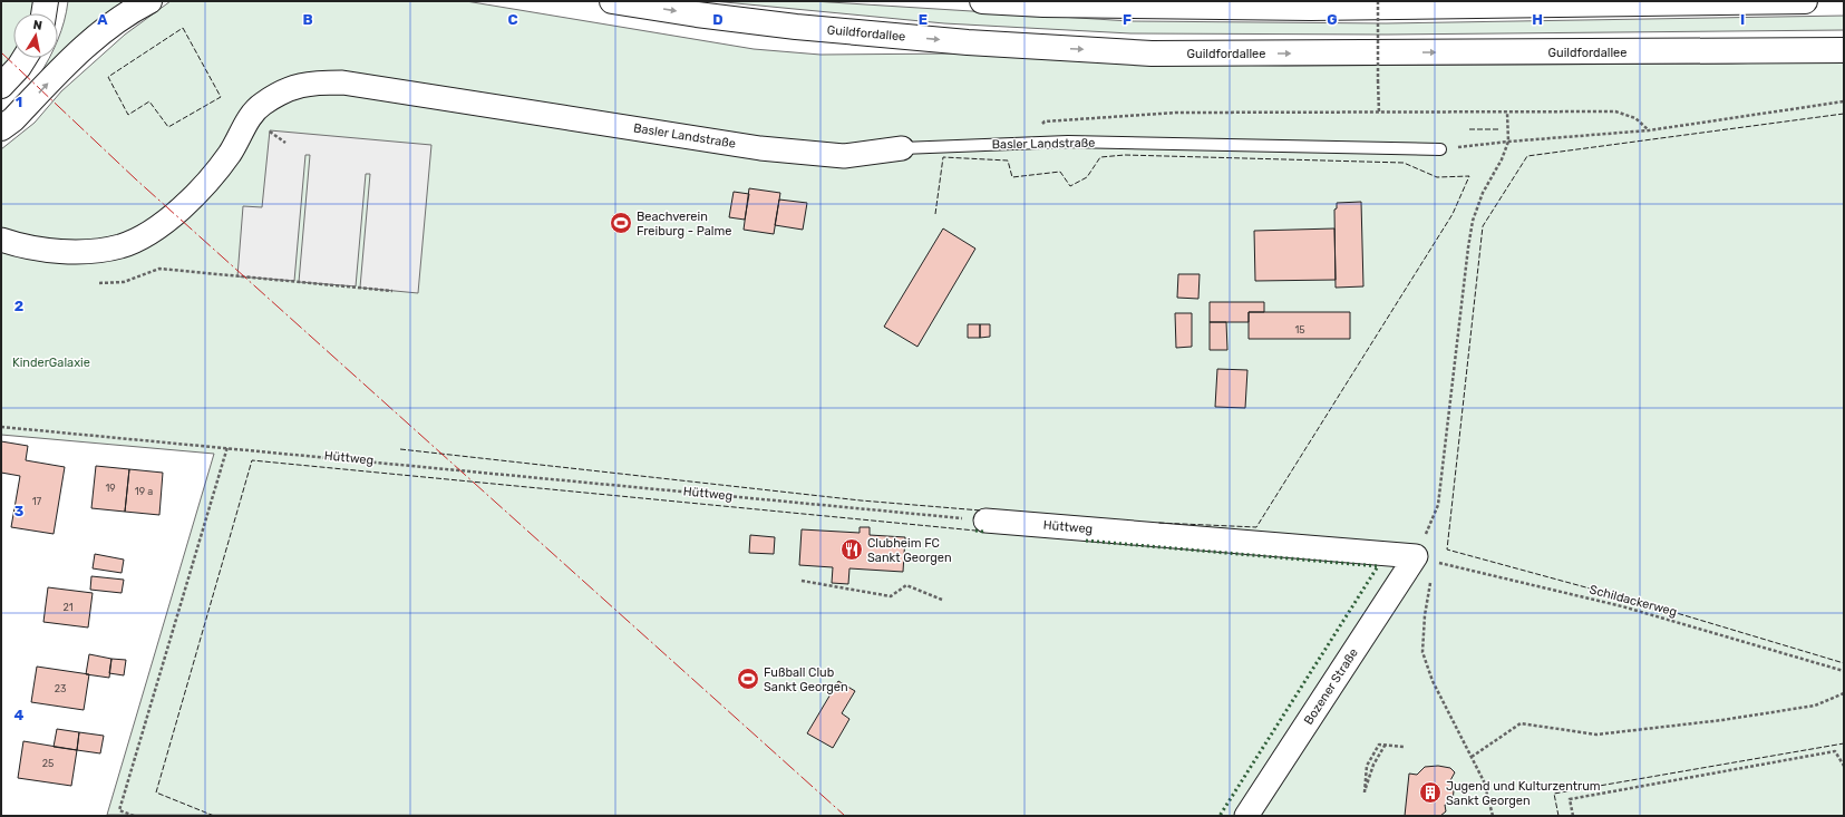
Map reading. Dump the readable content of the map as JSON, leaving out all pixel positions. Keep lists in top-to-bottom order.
{
  "streets": {
    "highway": ["Guildfordallee"],
    "street": ["Basler Landstraße", "Hüttweg", "Bozener Straße"],
    "path": ["Schildackerweg"]
  },
  "crossings": [
    ["Hüttweg", "Schildackerweg"],
    ["Hüttweg", "Bozener Straße"],
    ["Schildackerweg", "Bozener Straße"]
  ],
  "parks": ["KinderGalaxie"],
  "places": {
    "sports": ["Beachverein Freiburg - Palme", "Fußball Club Sankt Georgen"],
    "restaurant": ["Clubheim FC Sankt Georgen"],
    "building": ["Jugend und Kulturzentrum Sankt Georgen"]
  },
  "house_numbers": [
    "15",
    "19",
    "19 a",
    "17",
    "21",
    "23",
    "25"
  ],
  "north": "top",
  "grid": {
    "columns": [
      "A",
      "B",
      "C",
      "D",
      "E",
      "F",
      "G",
      "H",
      "I"
    ],
    "rows": [
      "1",
      "2",
      "3",
      "4"
    ]
  }
}
